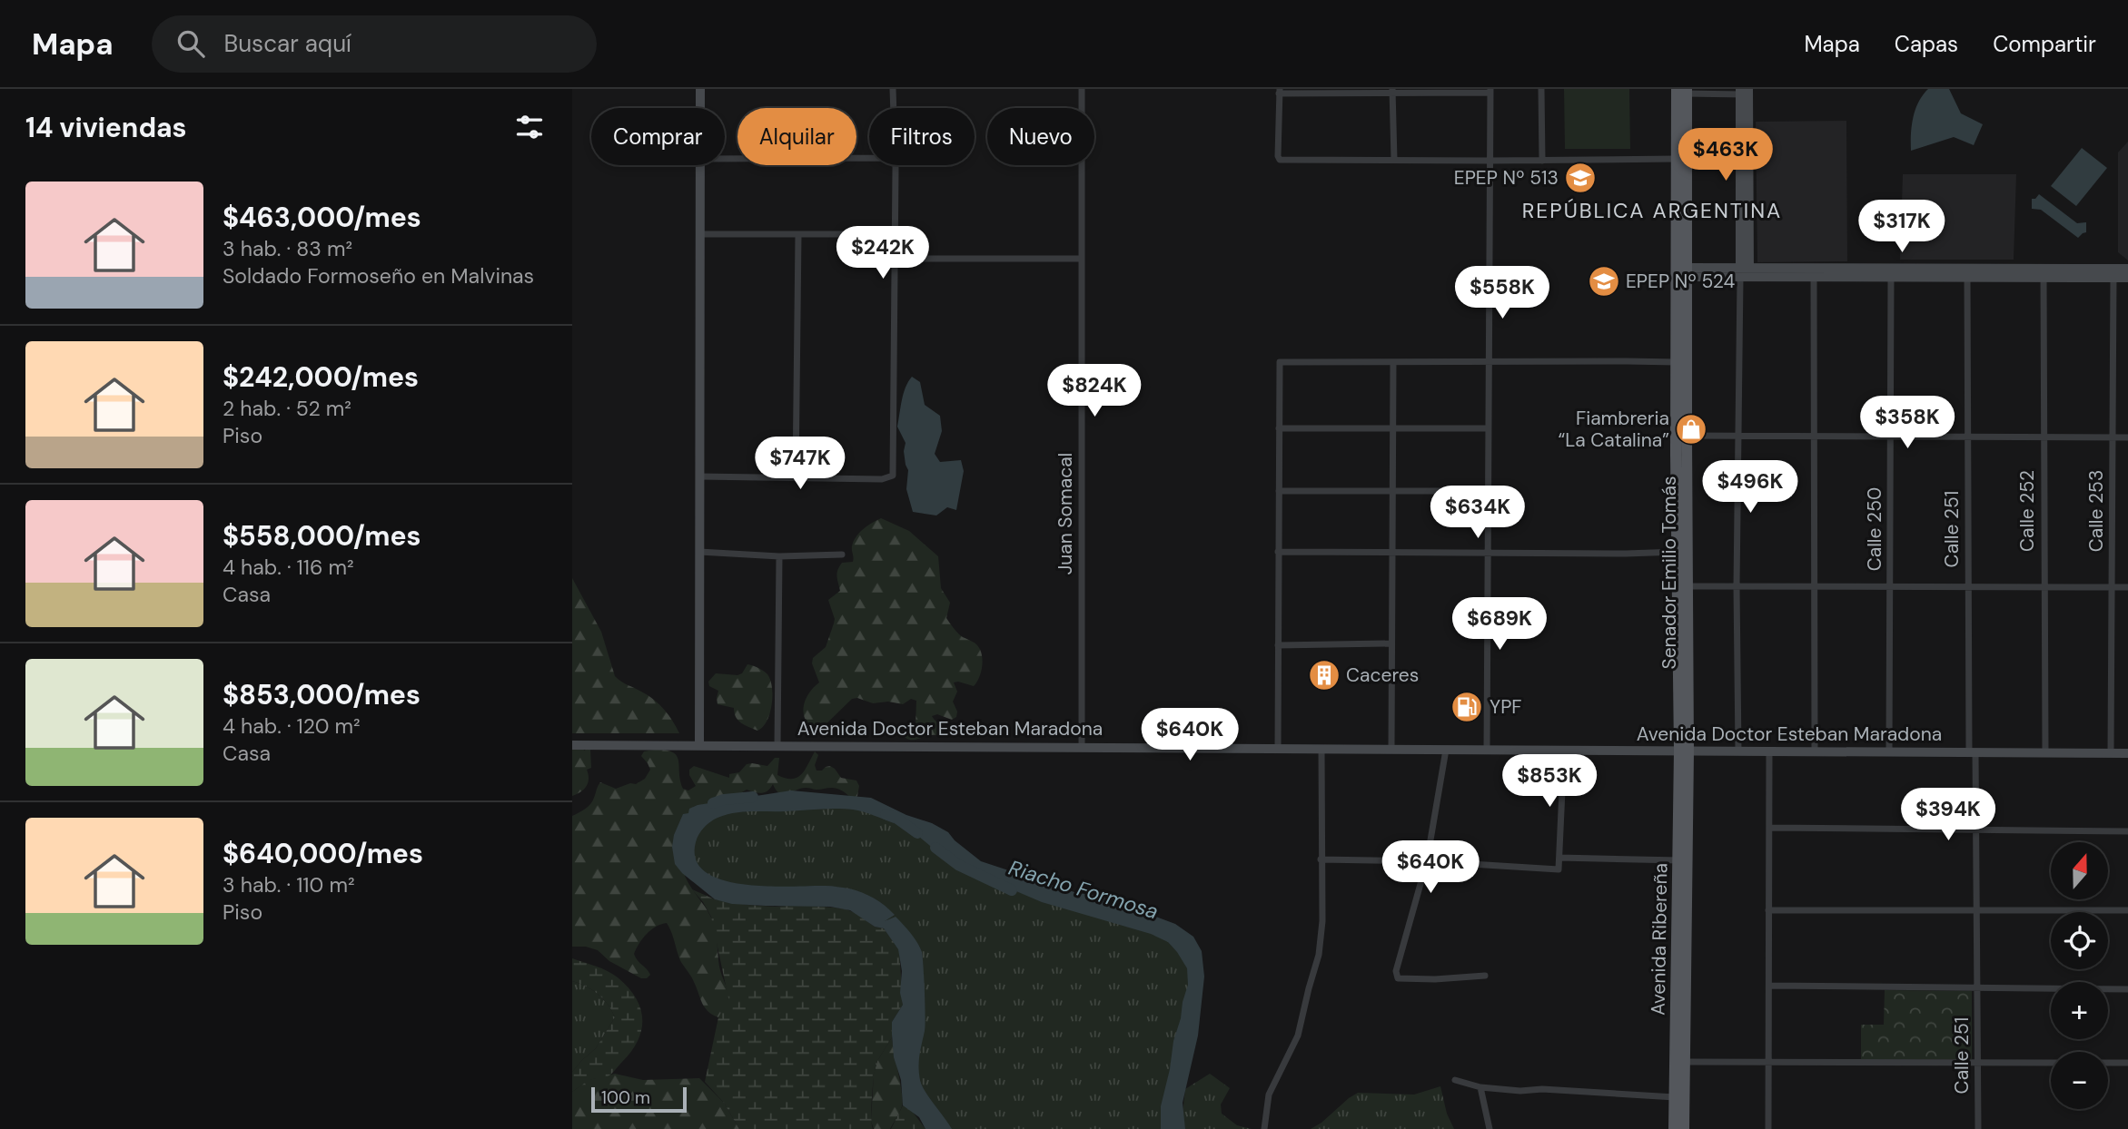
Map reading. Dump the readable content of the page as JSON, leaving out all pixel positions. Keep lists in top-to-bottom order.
{
  "streets": {
    "main road": ["Senador Emilio Tomás", "Avenida Doctor Esteban Maradona", "Avenida Ribereña"],
    "street": [
      "Calle 252",
      "Calle 253",
      "Juan Somacal",
      "Calle 250",
      "Calle 251"
    ]
  },
  "crossings": [
    ["Calle 252", "Avenida Doctor Esteban Maradona"],
    ["Calle 253", "Avenida Doctor Esteban Maradona"],
    ["Juan Somacal", "Avenida Doctor Esteban Maradona"],
    ["Calle 250", "Avenida Doctor Esteban Maradona"],
    ["Calle 251", "Avenida Doctor Esteban Maradona"],
    ["Senador Emilio Tomás", "Avenida Doctor Esteban Maradona"],
    ["Senador Emilio Tomás", "Avenida Ribereña"],
    ["Avenida Doctor Esteban Maradona", "Avenida Ribereña"]
  ],
  "districts": ["REPÚBLICA ARGENTINA"],
  "water": ["Riacho Formosa"],
  "places": {
    "school or university": ["EPEP Nº 513", "EPEP Nº 524"],
    "shop": ["Fiambreria “La Catalina”"],
    "building": ["Caceres"],
    "fuel station": ["YPF"]
  },
  "scale_bar": "100 m",
  "north": "top",
  "page": {
    "header": "Mapa",
    "search": "Buscar aquí",
    "nav": ["Mapa", "Capas", "Compartir"],
    "heading": "14 viviendas",
    "chip": [
      "Comprar",
      "Alquilar",
      "Filtros",
      "Nuevo"
    ],
    "price": [
      "$463K",
      "$317K",
      "$242K",
      "$558K",
      "$824K",
      "$358K",
      "$747K",
      "$496K",
      "$634K",
      "$689K",
      "$640K",
      "$853K",
      "$394K",
      "$640K"
    ],
    "list": [
      {
        "name": "$463,000/mes",
        "note": "3 hab. · 83 m² · Soldado Formoseño en Malvinas"
      },
      {
        "name": "$242,000/mes",
        "note": "2 hab. · 52 m² · Piso"
      },
      {
        "name": "$558,000/mes",
        "note": "4 hab. · 116 m² · Casa"
      },
      {
        "name": "$853,000/mes",
        "note": "4 hab. · 120 m² · Casa"
      },
      {
        "name": "$640,000/mes",
        "note": "3 hab. · 110 m² · Piso"
      }
    ],
    "map_buttons": ["+", "−"],
    "scale": "100 m"
  }
}
